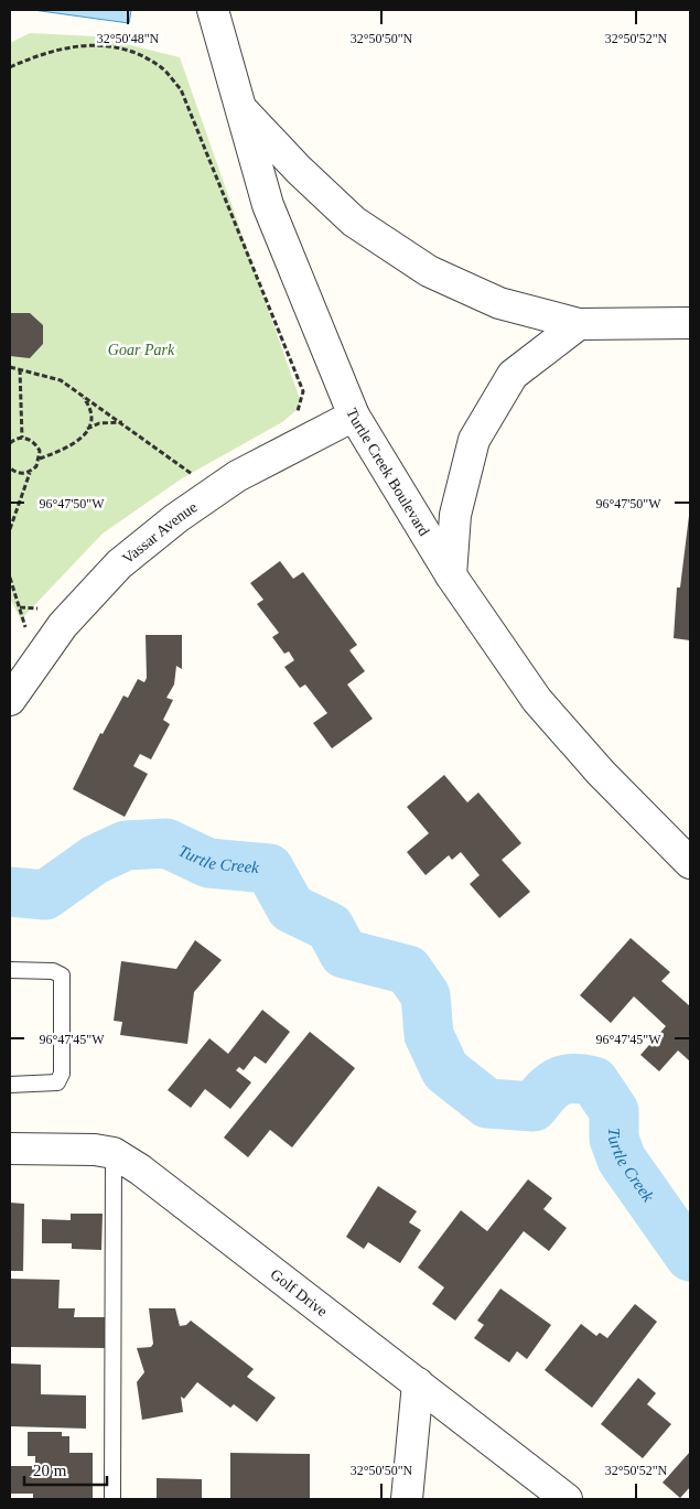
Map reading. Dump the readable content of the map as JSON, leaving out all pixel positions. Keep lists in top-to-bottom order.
{
  "streets": {
    "street": ["Turtle Creek Boulevard", "Vassar Avenue", "Golf Drive"]
  },
  "crossings": [
    ["Turtle Creek Boulevard", "Vassar Avenue"]
  ],
  "water": ["Turtle Creek"],
  "parks": ["Goar Park"],
  "scale_bar": "20 m",
  "coordinates": [
    "32°50'48\"N",
    "32°50'50\"N",
    "32°50'52\"N",
    "96°47'50\"W",
    "96°47'45\"W"
  ]
}
